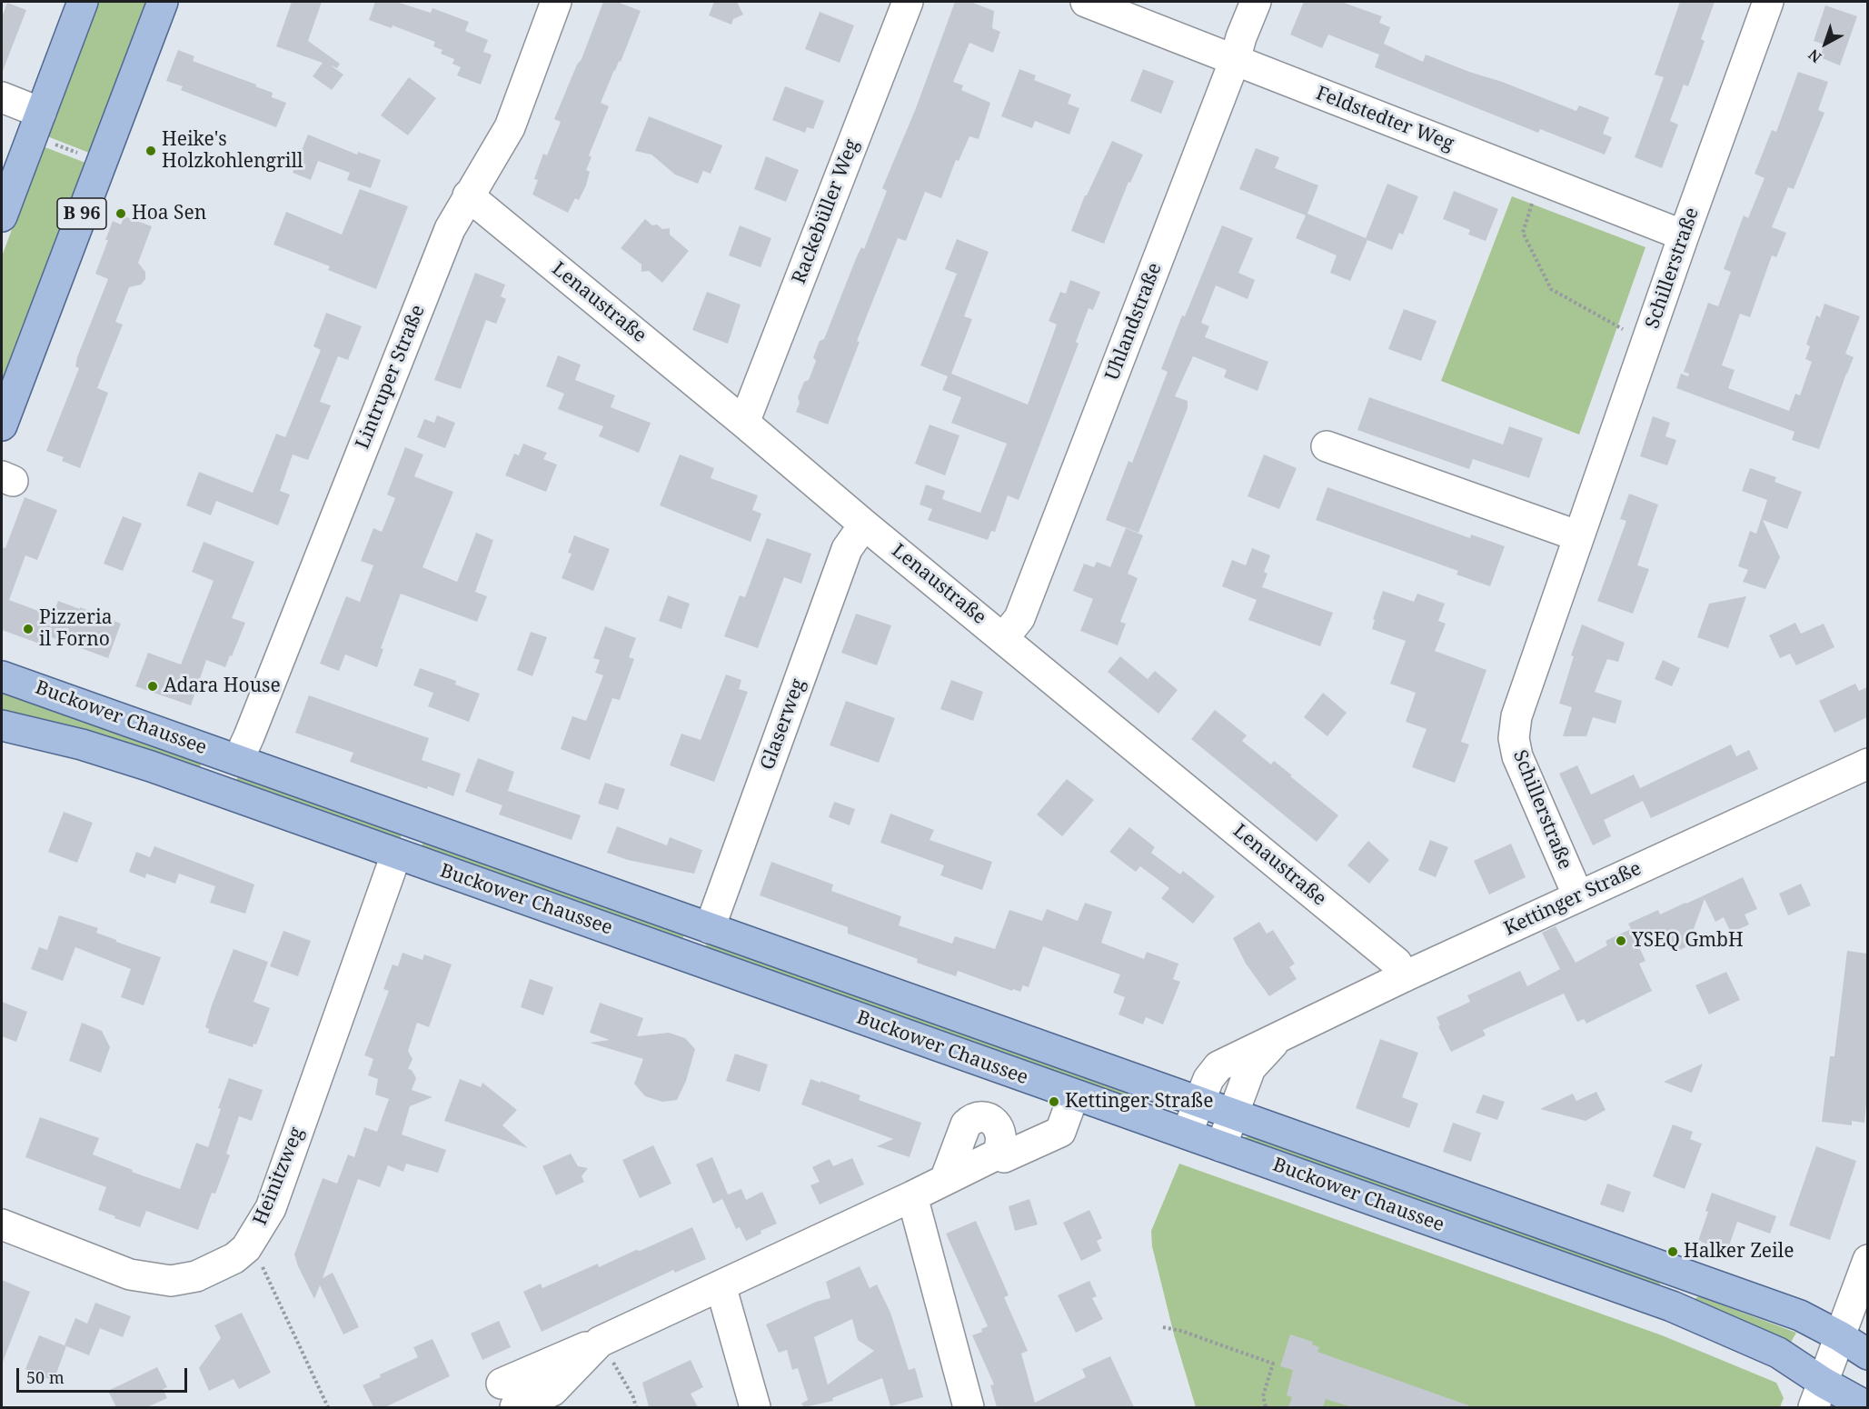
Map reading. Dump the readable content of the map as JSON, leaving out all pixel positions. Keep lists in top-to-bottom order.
{
  "streets": {
    "main road": ["B 96", "Buckower Chaussee"],
    "street": [
      "Feldstedter Weg",
      "Rackebüller Weg",
      "Schillerstraße",
      "Lenaustraße",
      "Uhlandstraße",
      "Lintruper Straße",
      "Glaserweg",
      "Kettinger Straße",
      "Heinitzweg"
    ]
  },
  "crossings": [
    ["Feldstedter Weg", "Schillerstraße"],
    ["Feldstedter Weg", "Uhlandstraße"],
    ["Rackebüller Weg", "Lenaustraße"],
    ["Schillerstraße", "Kettinger Straße"],
    ["Lenaustraße", "Uhlandstraße"],
    ["Lenaustraße", "Lintruper Straße"],
    ["Lenaustraße", "Glaserweg"],
    ["Lenaustraße", "Kettinger Straße"],
    ["Lintruper Straße", "Buckower Chaussee"],
    ["Buckower Chaussee", "Glaserweg"],
    ["Buckower Chaussee", "Kettinger Straße"],
    ["Buckower Chaussee", "Heinitzweg"]
  ],
  "places": [
    "Heike's Holzkohlengrill",
    "Hoa Sen",
    "Pizzeria il Forno",
    "Adara House",
    "YSEQ GmbH",
    "Kettinger Straße",
    "Halker Zeile"
  ],
  "scale_bar": "50 m",
  "north": "bottom left"
}
